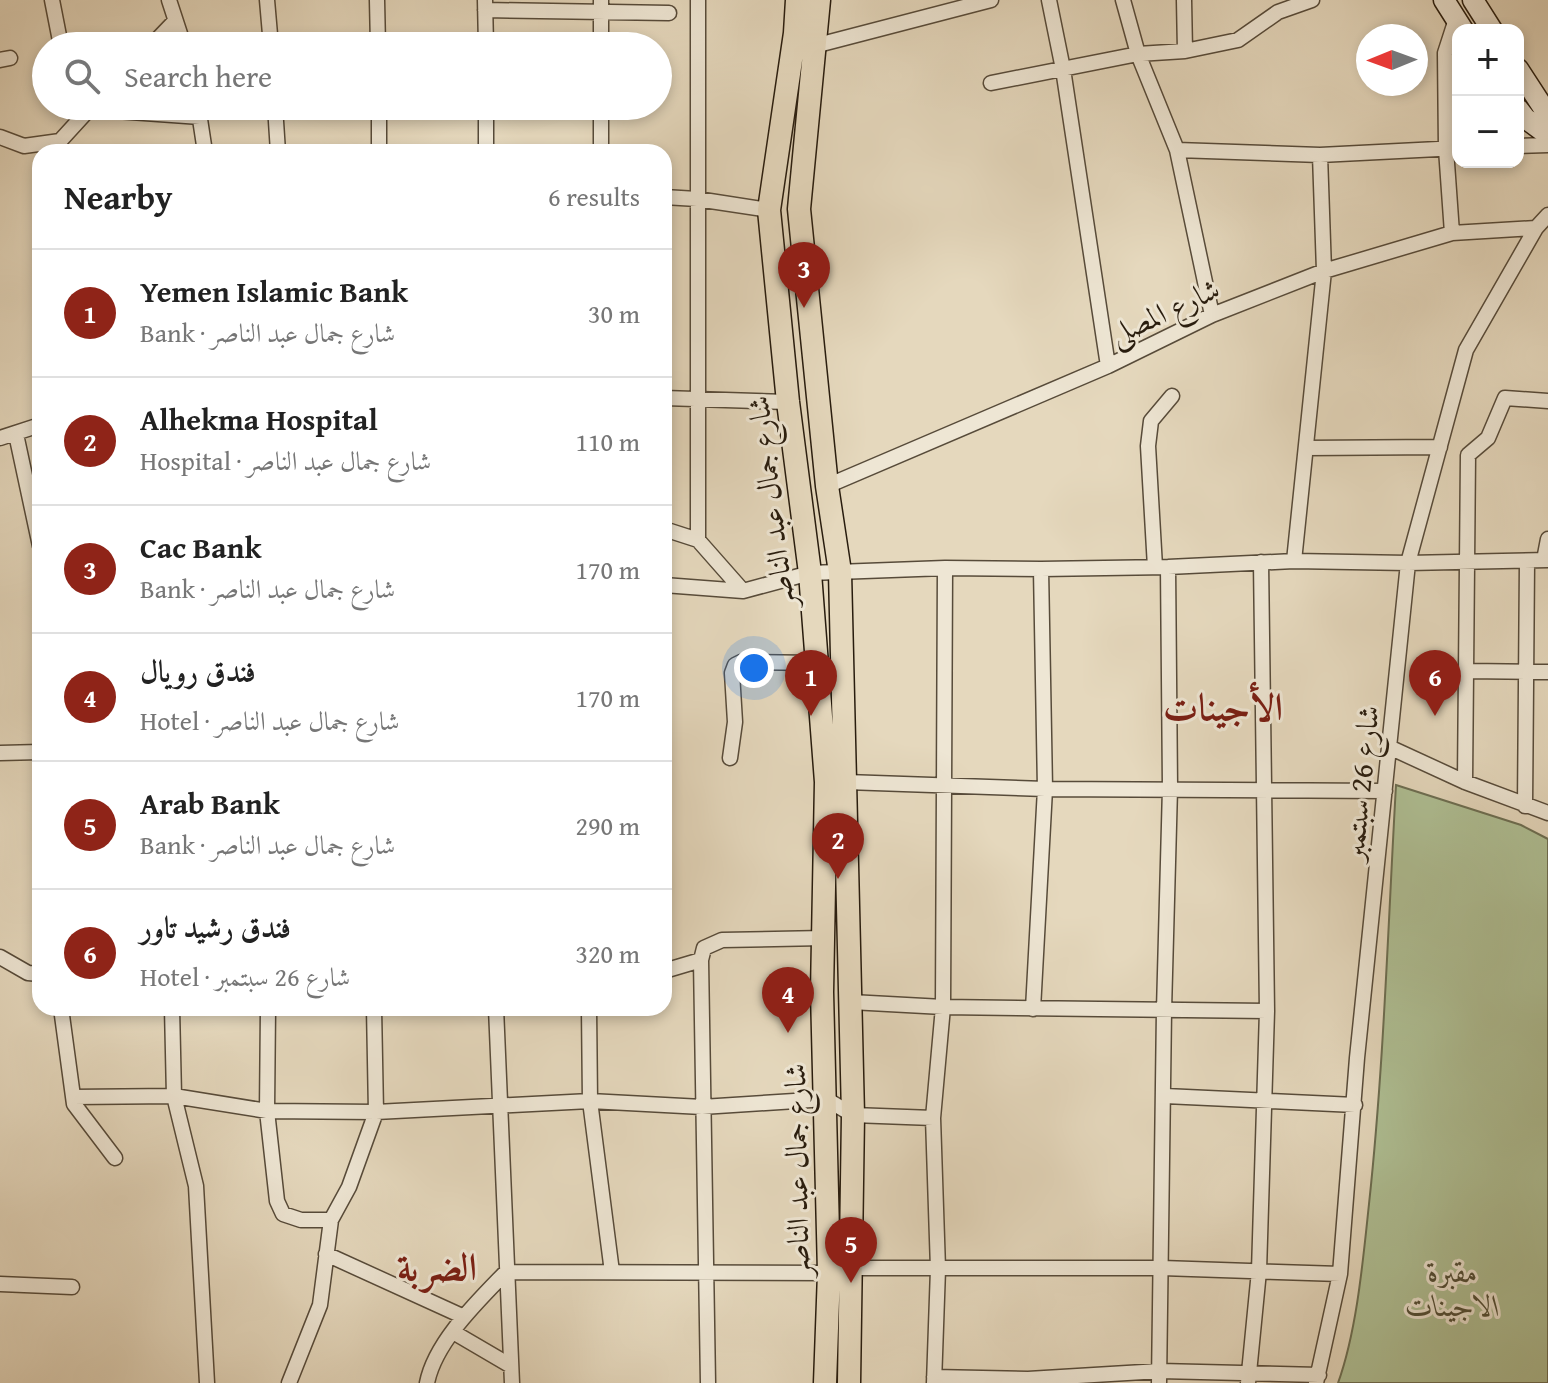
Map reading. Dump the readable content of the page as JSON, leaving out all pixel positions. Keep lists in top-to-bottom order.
{
  "streets": {
    "main road": ["شارع جمال عبد الناصر"],
    "street": ["شارع المصلى", "شارع 26 سبتمبر"]
  },
  "crossings": [
    ["شارع المصلى", "شارع جمال عبد الناصر"],
    ["شارع المصلى", "شارع 26 سبتمبر"]
  ],
  "districts": ["الأجينات", "الضربة"],
  "parks": ["مقبرة الاجينات"],
  "north": "left",
  "page": {
    "map_buttons": ["+", "−"],
    "search": "Search here",
    "heading": ["Nearby", "6 results"],
    "pins": [
      "3",
      "1",
      "6",
      "2",
      "4",
      "5"
    ],
    "list": [
      {
        "mark": "1",
        "name": "Yemen Islamic Bank",
        "note": "Bank · شارع جمال عبد الناصر",
        "value": "30 m"
      },
      {
        "mark": "2",
        "name": "Alhekma Hospital",
        "note": "Hospital · شارع جمال عبد الناصر",
        "value": "110 m"
      },
      {
        "mark": "3",
        "name": "Cac Bank",
        "note": "Bank · شارع جمال عبد الناصر",
        "value": "170 m"
      },
      {
        "mark": "4",
        "name": "فندق رويال",
        "note": "Hotel · شارع جمال عبد الناصر",
        "value": "170 m"
      },
      {
        "mark": "5",
        "name": "Arab Bank",
        "note": "Bank · شارع جمال عبد الناصر",
        "value": "290 m"
      },
      {
        "mark": "6",
        "name": "فندق رشيد تاور",
        "note": "Hotel · شارع 26 سبتمبر",
        "value": "320 m"
      }
    ]
  }
}
